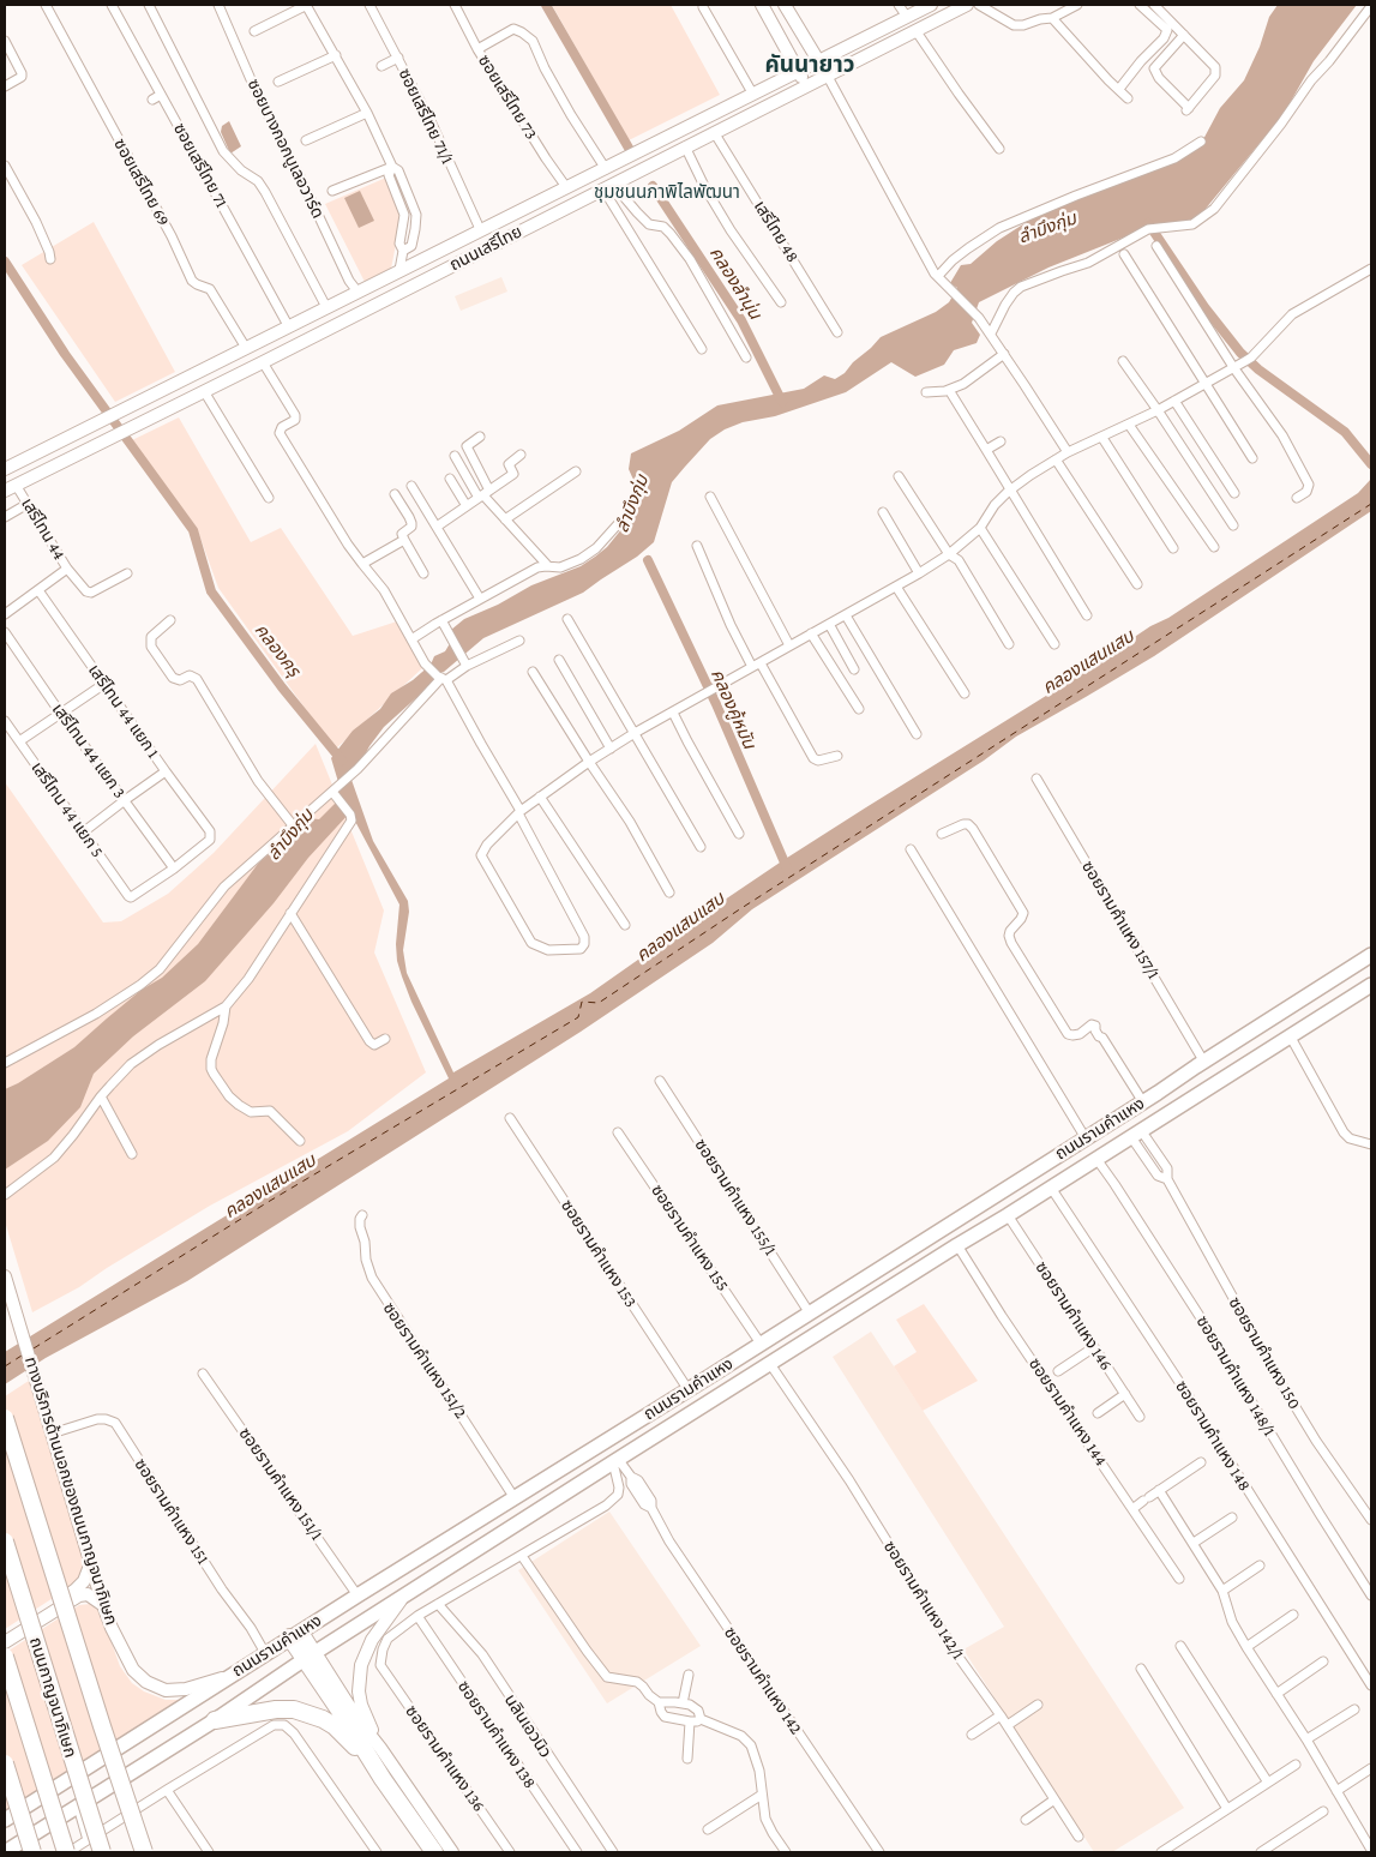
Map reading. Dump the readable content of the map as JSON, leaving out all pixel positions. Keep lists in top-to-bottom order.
{
  "streets": {
    "highway": ["ถนนกาญจนาภิเษก"],
    "main road": ["ถนนเสรีไทย", "ถนนรามคำแหง", "ทางบริการด้านนอกของถนนกาญจนาภิเษก"],
    "street": [
      "ซอยเสรีไทย 73",
      "ซอยเสรีไทย 71/1",
      "ซอยบางกอกบูเลอวาร์ด",
      "ซอยเสรีไทย 71",
      "ซอยเสรีไทย 69",
      "เสรีไทย 48",
      "เสรีไทน 44",
      "เสรีไทน 44 แยก 1",
      "เสรีไทน 44 แยก 3",
      "เสรีไทน 44 แยก 5",
      "ซอยรามคำแหง 157/1",
      "ซอยรามคำแหง 155/1",
      "ซอยรามคำแหง 155",
      "ซอยรามคำแหง 153",
      "ซอยรามคำแหง 146",
      "ซอยรามคำแหง 150",
      "ซอยรามคำแหง 151/2",
      "ซอยรามคำแหง 148/1",
      "ซอยรามคำแหง 144",
      "ซอยรามคำแหง 148",
      "ซอยรามคำแหง 151/1",
      "ซอยรามคำแหง 151",
      "ซอยรามคำแหง 142/1",
      "ซอยรามคำแหง 142",
      "นลินเอวนิว",
      "ซอยรามคำแหง 138",
      "ซอยรามคำแหง 136"
    ]
  },
  "crossings": [
    ["ซอยเสรีไทย 73", "ถนนเสรีไทย"],
    ["ซอยเสรีไทย 71/1", "ถนนเสรีไทย"],
    ["ซอยบางกอกบูเลอวาร์ด", "ถนนเสรีไทย"],
    ["ซอยเสรีไทย 71", "ถนนเสรีไทย"],
    ["ซอยเสรีไทย 69", "ถนนเสรีไทย"],
    ["เสรีไทย 48", "ถนนเสรีไทย"],
    ["ถนนเสรีไทย", "เสรีไทน 44"],
    ["เสรีไทน 44", "เสรีไทน 44 แยก 1"],
    ["เสรีไทน 44 แยก 1", "เสรีไทน 44 แยก 3"],
    ["เสรีไทน 44 แยก 1", "เสรีไทน 44 แยก 5"],
    ["เสรีไทน 44 แยก 3", "เสรีไทน 44 แยก 5"],
    ["ซอยรามคำแหง 157/1", "ถนนรามคำแหง"],
    ["ถนนรามคำแหง", "ซอยรามคำแหง 155/1"],
    ["ถนนรามคำแหง", "ซอยรามคำแหง 155"],
    ["ถนนรามคำแหง", "ซอยรามคำแหง 153"],
    ["ถนนรามคำแหง", "ซอยรามคำแหง 146"],
    ["ถนนรามคำแหง", "ซอยรามคำแหง 150"],
    ["ถนนรามคำแหง", "ซอยรามคำแหง 151/2"],
    ["ถนนรามคำแหง", "ซอยรามคำแหง 148/1"],
    ["ถนนรามคำแหง", "ซอยรามคำแหง 144"],
    ["ถนนรามคำแหง", "ซอยรามคำแหง 148"],
    ["ถนนรามคำแหง", "ซอยรามคำแหง 151/1"],
    ["ถนนรามคำแหง", "ทางบริการด้านนอกของถนนกาญจนาภิเษก"],
    ["ถนนรามคำแหง", "ซอยรามคำแหง 151"],
    ["ถนนรามคำแหง", "ซอยรามคำแหง 142/1"],
    ["ถนนรามคำแหง", "ซอยรามคำแหง 142"],
    ["ทางบริการด้านนอกของถนนกาญจนาภิเษก", "ซอยรามคำแหง 151"],
    ["ซอยรามคำแหง 138", "ซอยรามคำแหง 136"]
  ],
  "districts": ["คันนายาว", "ชุมชนนภาพิไลพัฒนา"],
  "water": [
    "ลำบึงกุ่ม",
    "คลองลำนุ่น",
    "คลองครุ",
    "คลองแสนแสบ",
    "คลองคู้หมัน"
  ]
}
